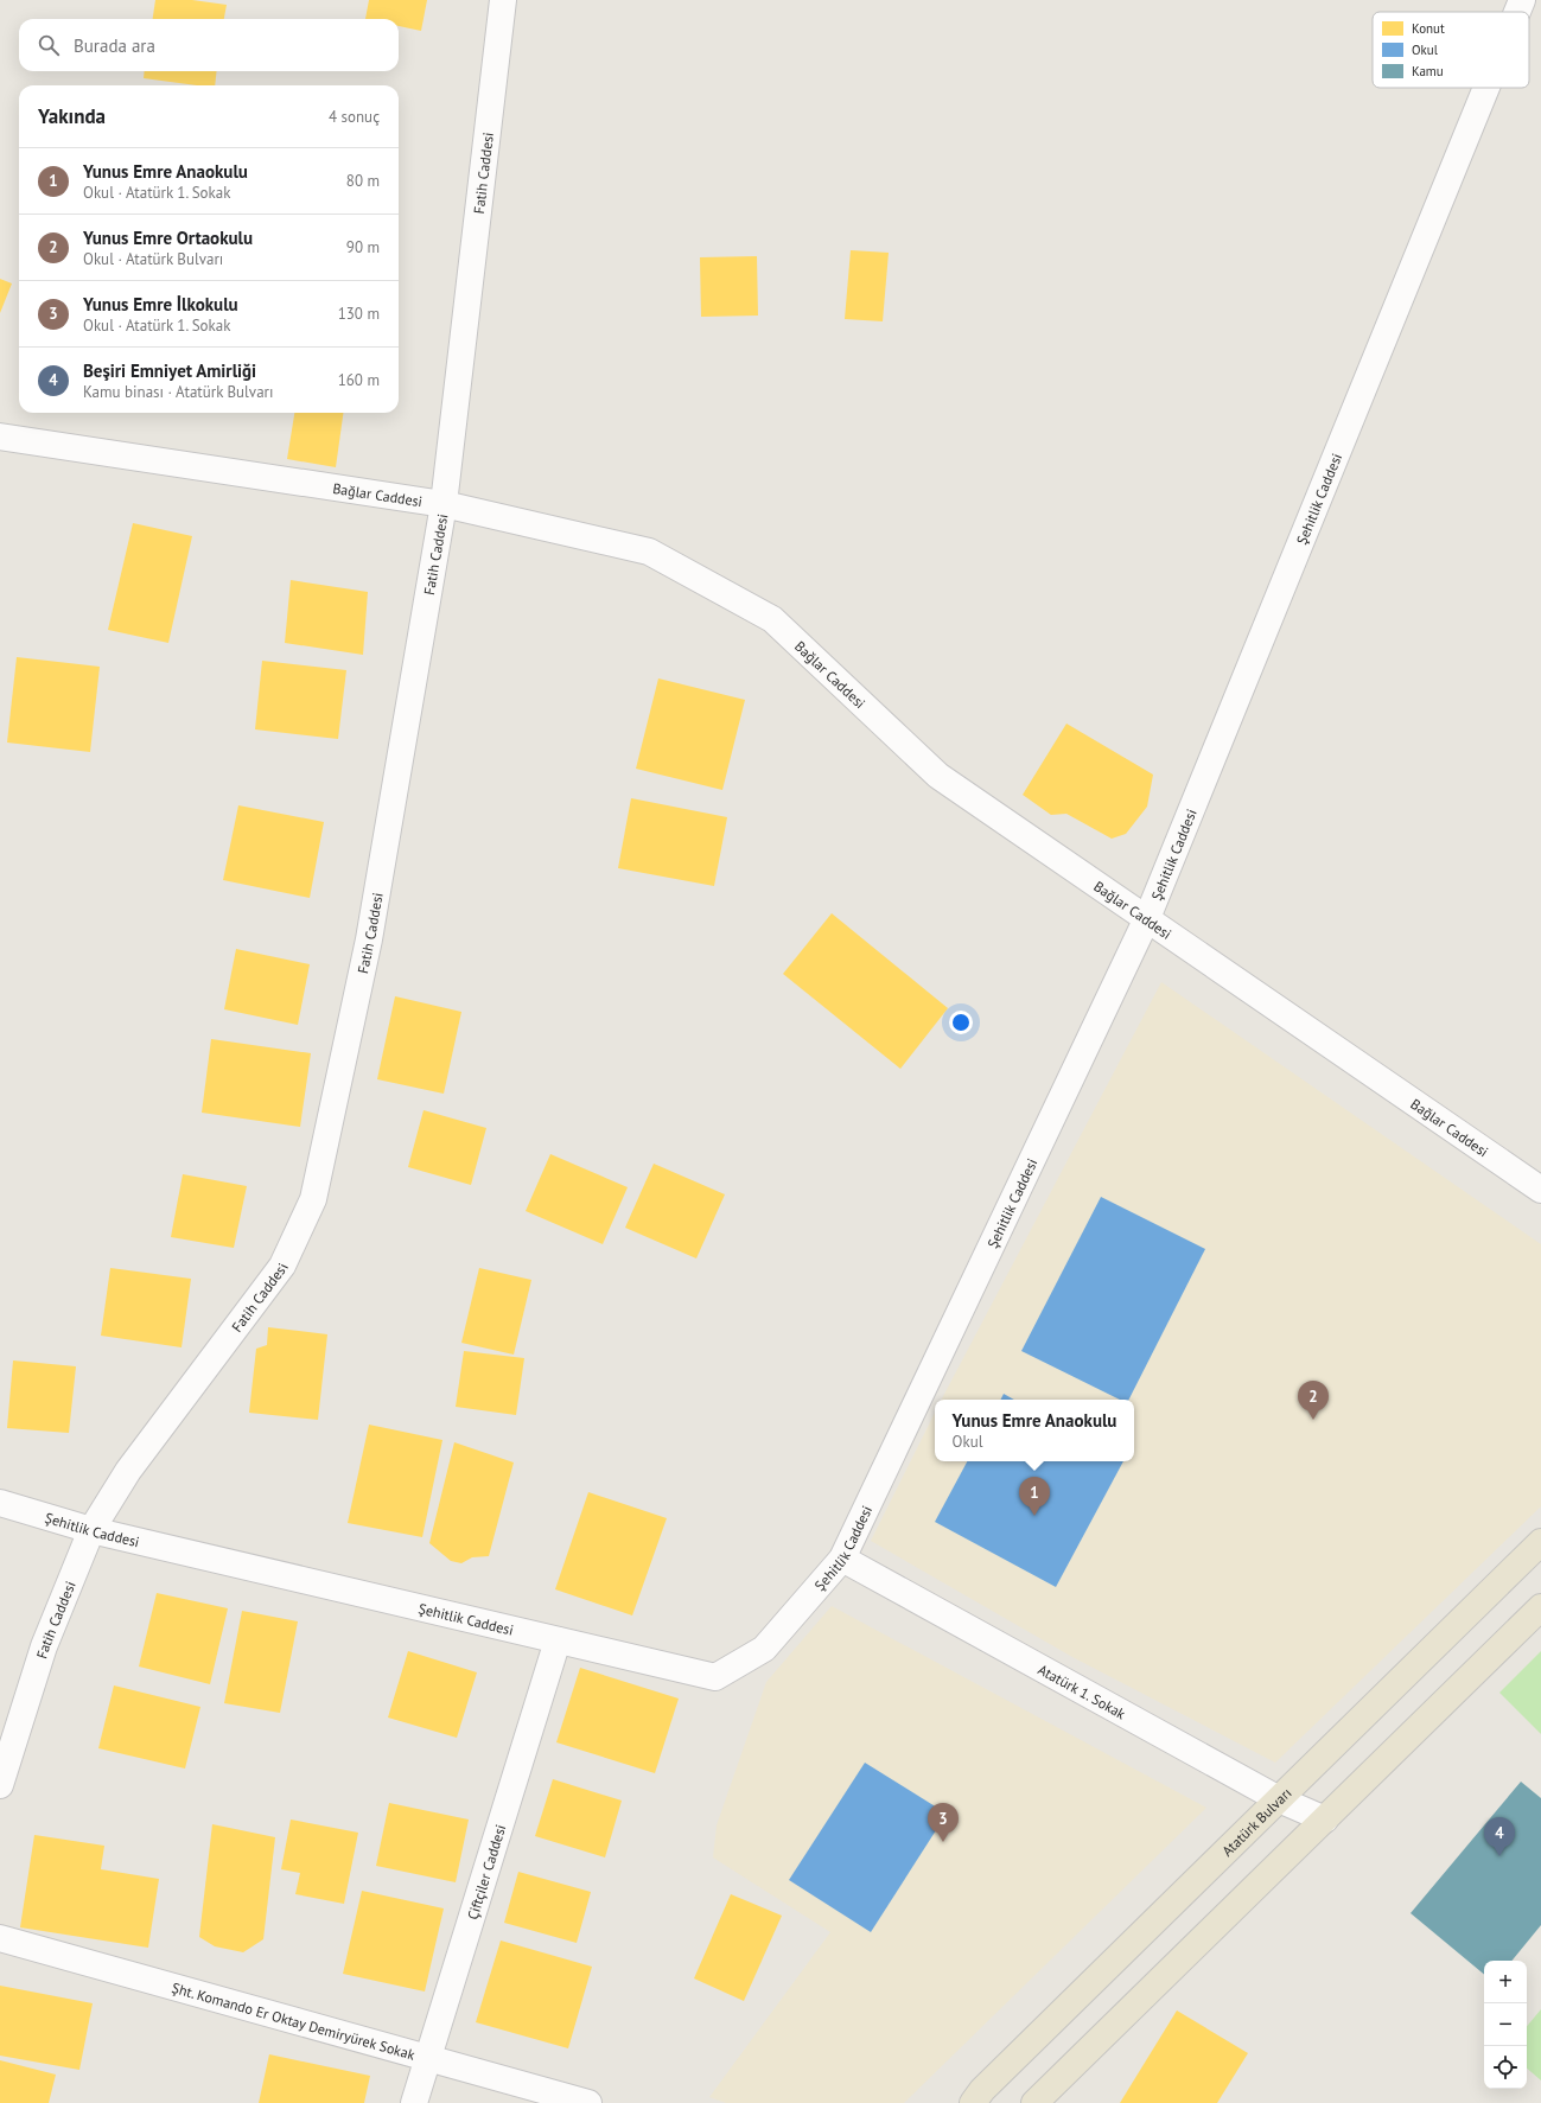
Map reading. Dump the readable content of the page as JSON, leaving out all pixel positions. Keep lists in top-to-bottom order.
{
  "streets": {
    "main road": ["Atatürk Bulvarı"],
    "street": [
      "Fatih Caddesi",
      "Bağlar Caddesi",
      "Şehitlik Caddesi",
      "Atatürk 1. Sokak",
      "Çiftçiler Caddesi",
      "Şht. Komando Er Oktay Demiryürek Sokak"
    ]
  },
  "crossings": [
    ["Fatih Caddesi", "Bağlar Caddesi"],
    ["Fatih Caddesi", "Şehitlik Caddesi"],
    ["Bağlar Caddesi", "Şehitlik Caddesi"],
    ["Şehitlik Caddesi", "Atatürk 1. Sokak"],
    ["Şehitlik Caddesi", "Çiftçiler Caddesi"],
    ["Atatürk 1. Sokak", "Atatürk Bulvarı"],
    ["Çiftçiler Caddesi", "Şht. Komando Er Oktay Demiryürek Sokak"]
  ],
  "legend": ["Konut", "Okul", "Kamu"],
  "page": {
    "search": "Burada ara",
    "heading": ["Yakında", "4 sonuç"],
    "list": [
      {
        "mark": "1",
        "name": "Yunus Emre Anaokulu",
        "note": "Okul · Atatürk 1. Sokak",
        "value": "80 m"
      },
      {
        "mark": "2",
        "name": "Yunus Emre Ortaokulu",
        "note": "Okul · Atatürk Bulvarı",
        "value": "90 m"
      },
      {
        "mark": "3",
        "name": "Yunus Emre İlkokulu",
        "note": "Okul · Atatürk 1. Sokak",
        "value": "130 m"
      },
      {
        "mark": "4",
        "name": "Beşiri Emniyet Amirliği",
        "note": "Kamu binası · Atatürk Bulvarı",
        "value": "160 m"
      }
    ],
    "pins": [
      "2",
      "1",
      "3",
      "4"
    ],
    "popup": ["Yunus Emre Anaokulu", "Okul"],
    "map_buttons": ["+", "−"]
  }
}
